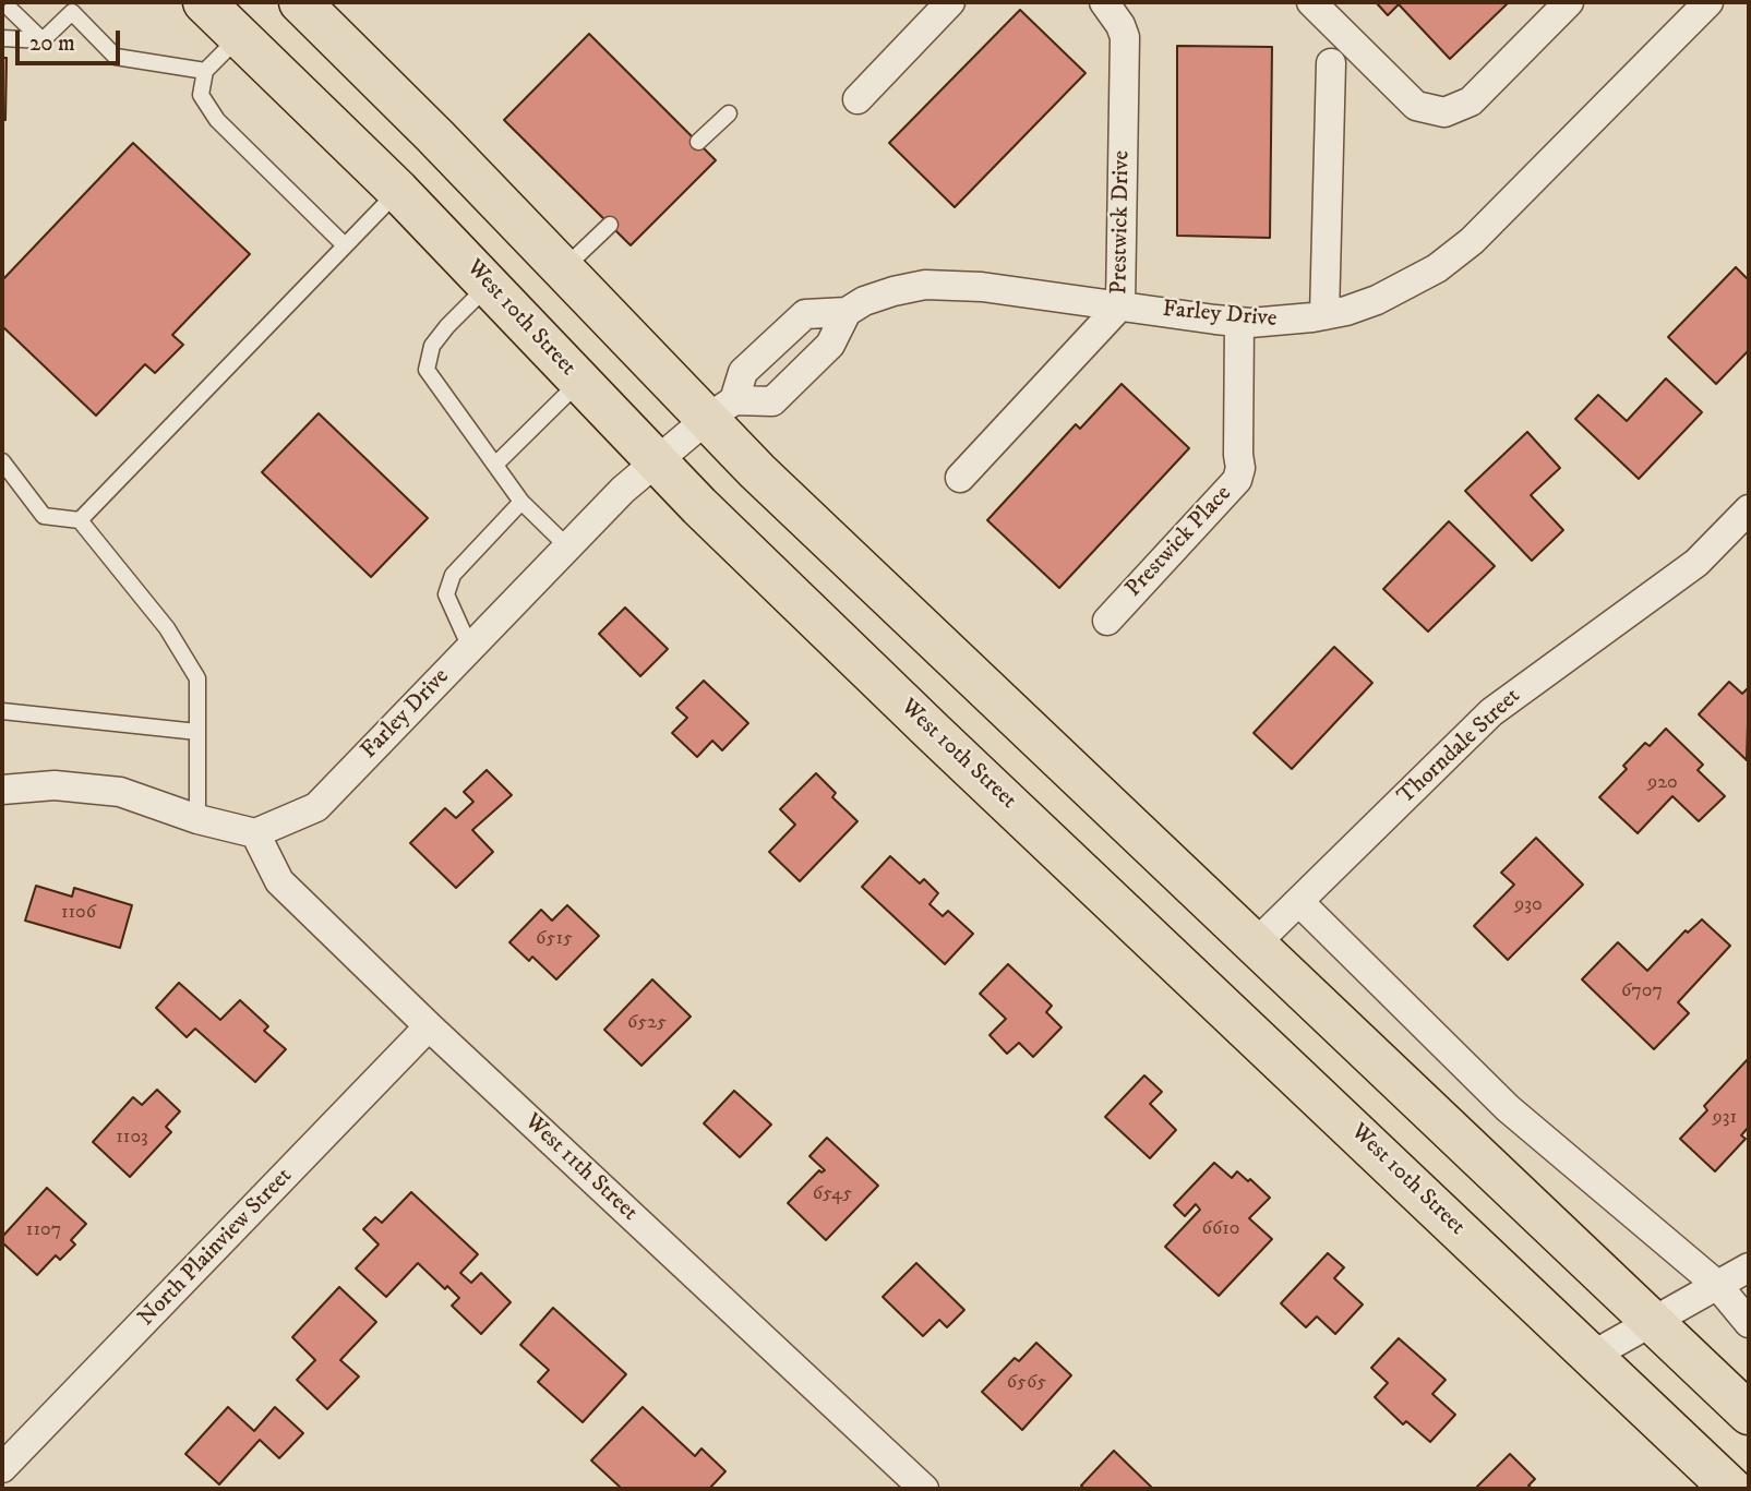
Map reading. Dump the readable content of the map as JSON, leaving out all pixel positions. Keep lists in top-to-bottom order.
{
  "streets": {
    "main road": ["West 10th Street"],
    "street": [
      "Prestwick Drive",
      "Farley Drive",
      "Prestwick Place",
      "Thorndale Street",
      "West 11th Street",
      "North Plainview Street"
    ]
  },
  "crossings": [
    ["Prestwick Drive", "Farley Drive"],
    ["Farley Drive", "West 10th Street"],
    ["Farley Drive", "Prestwick Place"],
    ["Farley Drive", "West 11th Street"],
    ["West 11th Street", "North Plainview Street"]
  ],
  "house_numbers": [
    "920",
    "930",
    "1106",
    "6515",
    "6707",
    "6525",
    "931",
    "1103",
    "6545",
    "6610",
    "1107",
    "6565"
  ],
  "scale_bar": "20 m"
}
